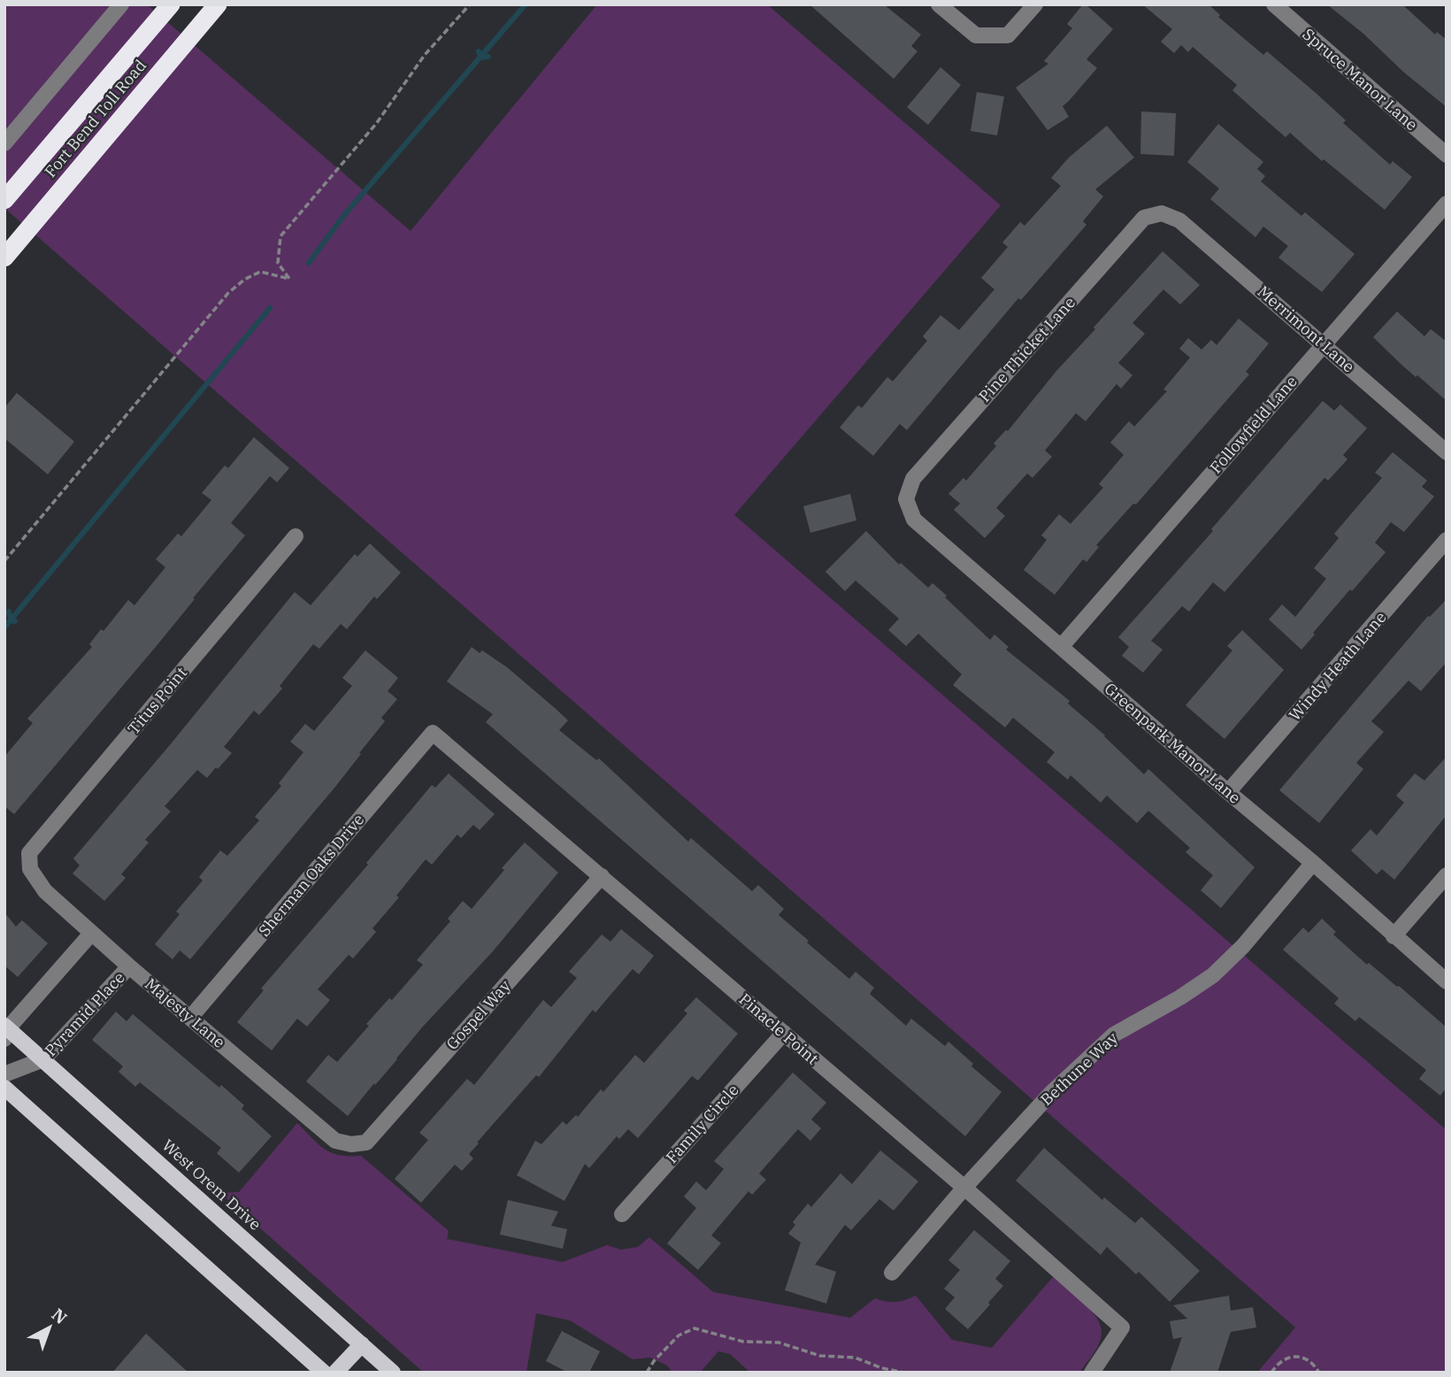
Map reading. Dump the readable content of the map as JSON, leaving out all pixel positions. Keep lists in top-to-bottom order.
{
  "streets": {
    "highway": ["Fort Bend Toll Road"],
    "main road": ["West Orem Drive"],
    "street": [
      "Spruce Manor Lane",
      "Merrimont Lane",
      "Pine Thicket Lane",
      "Followfield Lane",
      "Windy Heath Lane",
      "Titus Point",
      "Greenpark Manor Lane",
      "Sherman Oaks Drive",
      "Majesty Lane",
      "Pyramid Place",
      "Gospel Way",
      "Pinacle Point",
      "Bethune Way",
      "Family Circle"
    ]
  },
  "crossings": [
    ["Merrimont Lane", "Pine Thicket Lane"],
    ["Merrimont Lane", "Followfield Lane"],
    ["Pine Thicket Lane", "Greenpark Manor Lane"],
    ["Followfield Lane", "Greenpark Manor Lane"],
    ["Windy Heath Lane", "Greenpark Manor Lane"],
    ["Titus Point", "Majesty Lane"],
    ["Greenpark Manor Lane", "Bethune Way"],
    ["Sherman Oaks Drive", "Majesty Lane"],
    ["Sherman Oaks Drive", "Pinacle Point"],
    ["Majesty Lane", "Pyramid Place"],
    ["Majesty Lane", "Gospel Way"],
    ["Pyramid Place", "West Orem Drive"],
    ["Gospel Way", "Pinacle Point"],
    ["Pinacle Point", "Bethune Way"],
    ["Pinacle Point", "Family Circle"]
  ],
  "north": "top right"
}
